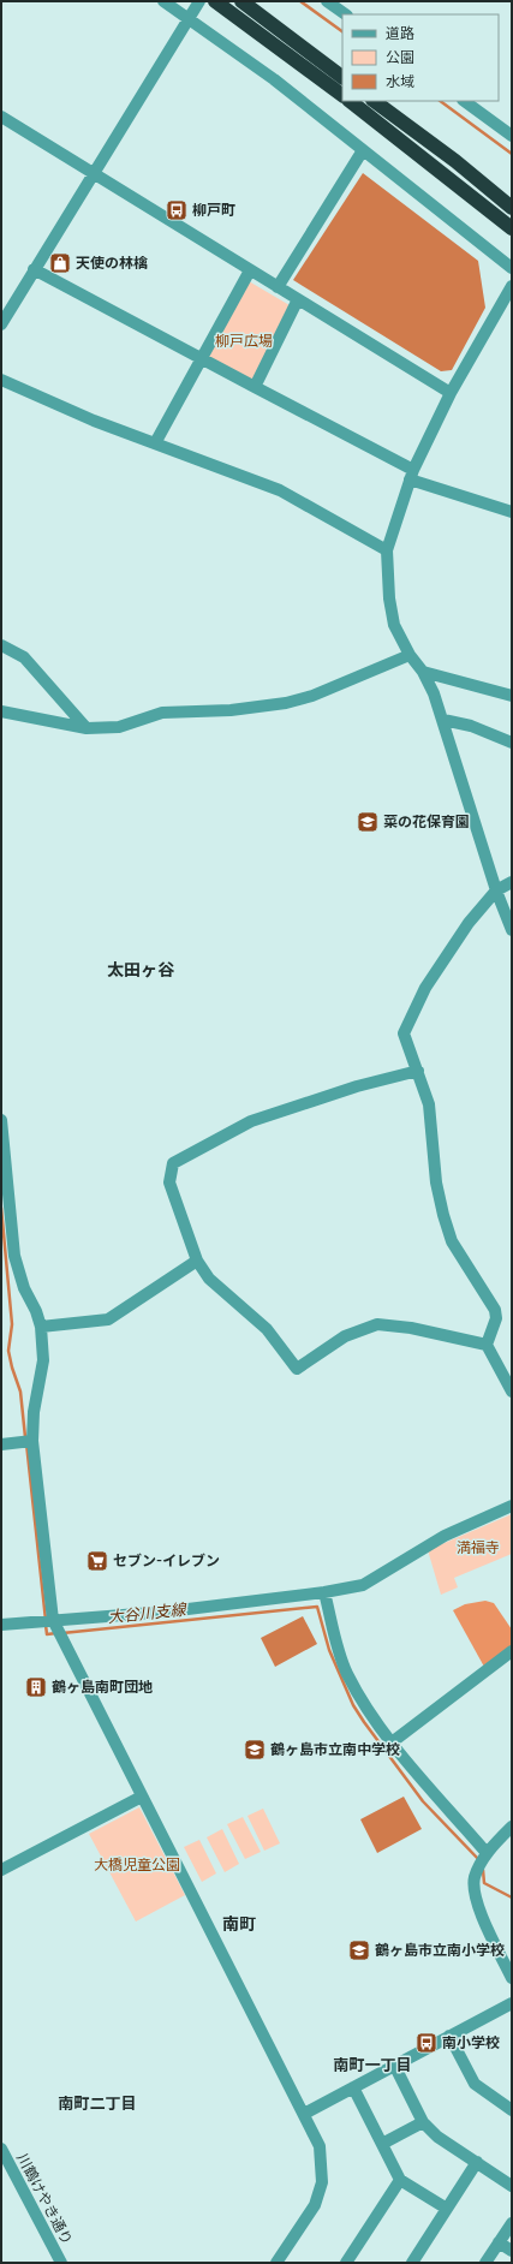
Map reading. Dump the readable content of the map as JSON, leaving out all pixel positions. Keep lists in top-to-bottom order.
{
  "streets": {
    "street": ["川鶴けやき通り"]
  },
  "districts": [
    "太田ヶ谷",
    "南町",
    "南町一丁目",
    "南町二丁目"
  ],
  "water": ["大谷川支線"],
  "parks": ["柳戸広場", "満福寺", "大橋児童公園"],
  "places": {
    "bus stop": ["柳戸町", "南小学校"],
    "shop": ["天使の林檎"],
    "school or university": ["菜の花保育園", "鶴ヶ島市立南中学校", "鶴ヶ島市立南小学校"],
    "supermarket": ["セブン-イレブン"],
    "building": ["鶴ヶ島南町団地"]
  },
  "legend": ["道路", "公園", "水域"]
}
